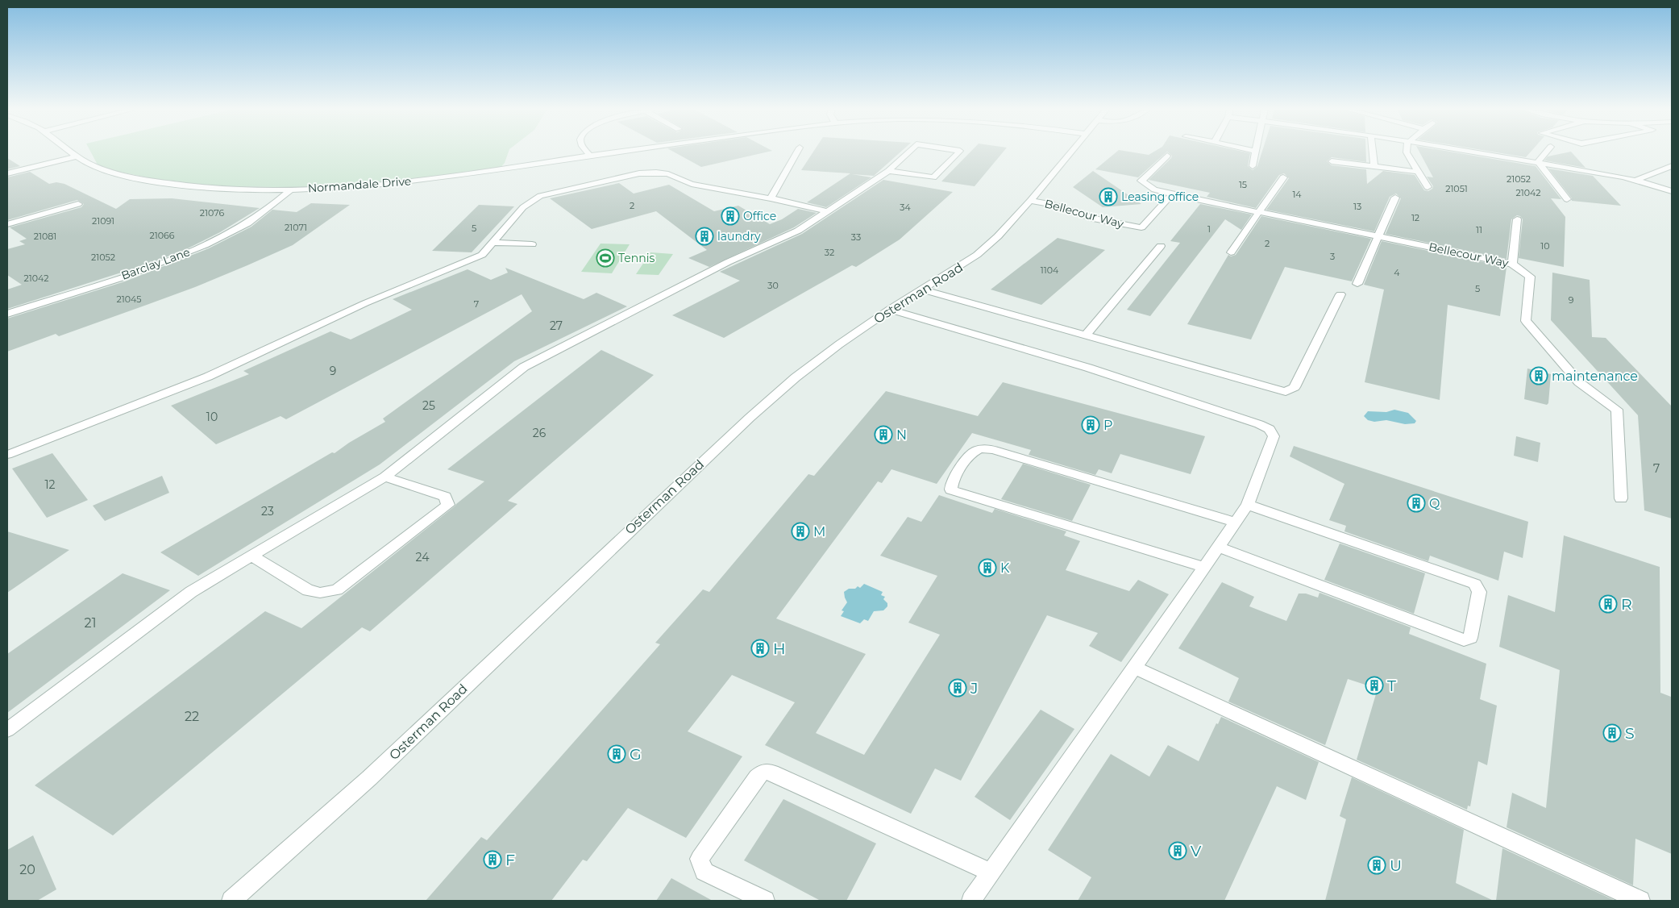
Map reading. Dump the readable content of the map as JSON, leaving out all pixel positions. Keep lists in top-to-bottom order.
{
  "streets": {
    "street": [
      "Normandale Drive",
      "Bellecour Way",
      "Barclay Lane",
      "Osterman Road"
    ]
  },
  "crossings": [
    ["Normandale Drive", "Barclay Lane"],
    ["Bellecour Way", "Osterman Road"]
  ],
  "places": {
    "building": [
      "Leasing office",
      "Office",
      "laundry",
      "maintenance",
      "P",
      "N",
      "Q",
      "M",
      "K",
      "R",
      "H",
      "T",
      "J",
      "S",
      "G",
      "V",
      "F",
      "U"
    ],
    "sports": ["Tennis"]
  },
  "house_numbers": [
    "21052",
    "15",
    "21051",
    "21042",
    "14",
    "2",
    "13",
    "34",
    "21076",
    "12",
    "21091",
    "21071",
    "5",
    "1",
    "11",
    "21066",
    "21081",
    "33",
    "2",
    "10",
    "32",
    "3",
    "21052",
    "1104",
    "4",
    "21042",
    "30",
    "5",
    "21045",
    "9",
    "7",
    "27",
    "9",
    "25",
    "10",
    "26",
    "7",
    "12",
    "23",
    "24",
    "21",
    "22",
    "20"
  ]
}
